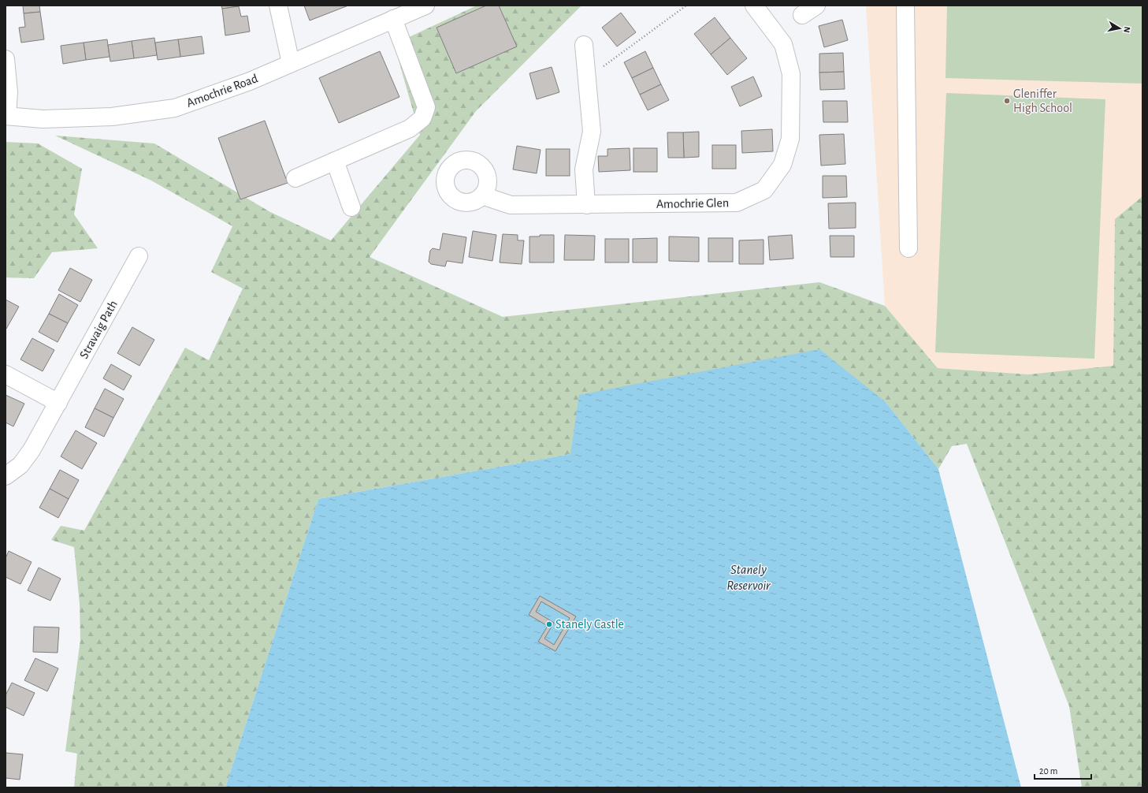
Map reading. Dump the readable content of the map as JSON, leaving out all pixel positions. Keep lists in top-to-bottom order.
{
  "streets": {
    "street": ["Amochrie Road", "Amochrie Glen", "Stravaig Path"]
  },
  "water": ["Stanely Reservoir"],
  "places": ["Gleniffer High School", "Stanely Castle"],
  "scale_bar": "20 m",
  "north": "right"
}
